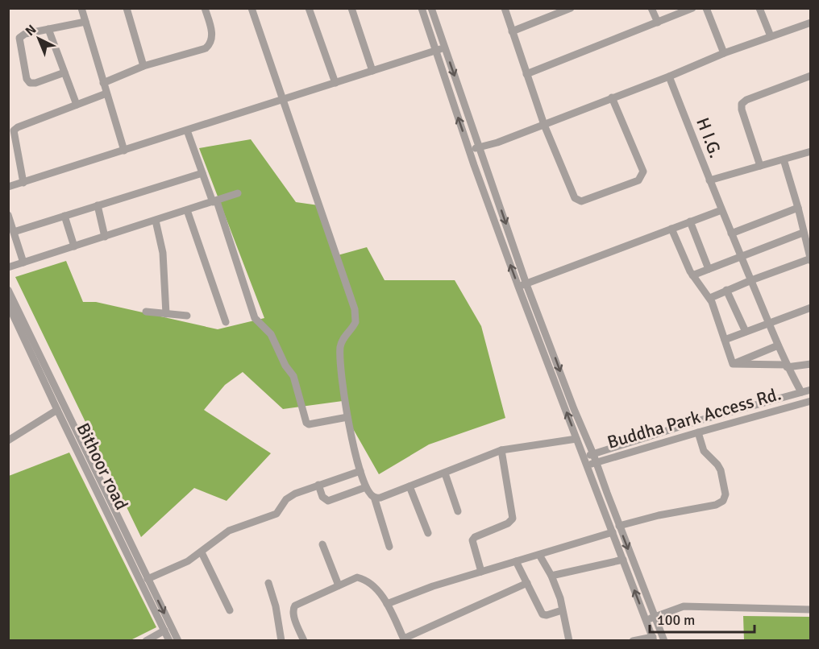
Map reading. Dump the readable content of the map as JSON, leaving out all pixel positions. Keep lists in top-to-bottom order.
{
  "streets": {
    "street": ["H I.G.", "Buddha Park Access Rd.", "Bithoor road"]
  },
  "crossings": [
    ["H I.G.", "Buddha Park Access Rd."]
  ],
  "scale_bar": "100 m",
  "north": "top left"
}
